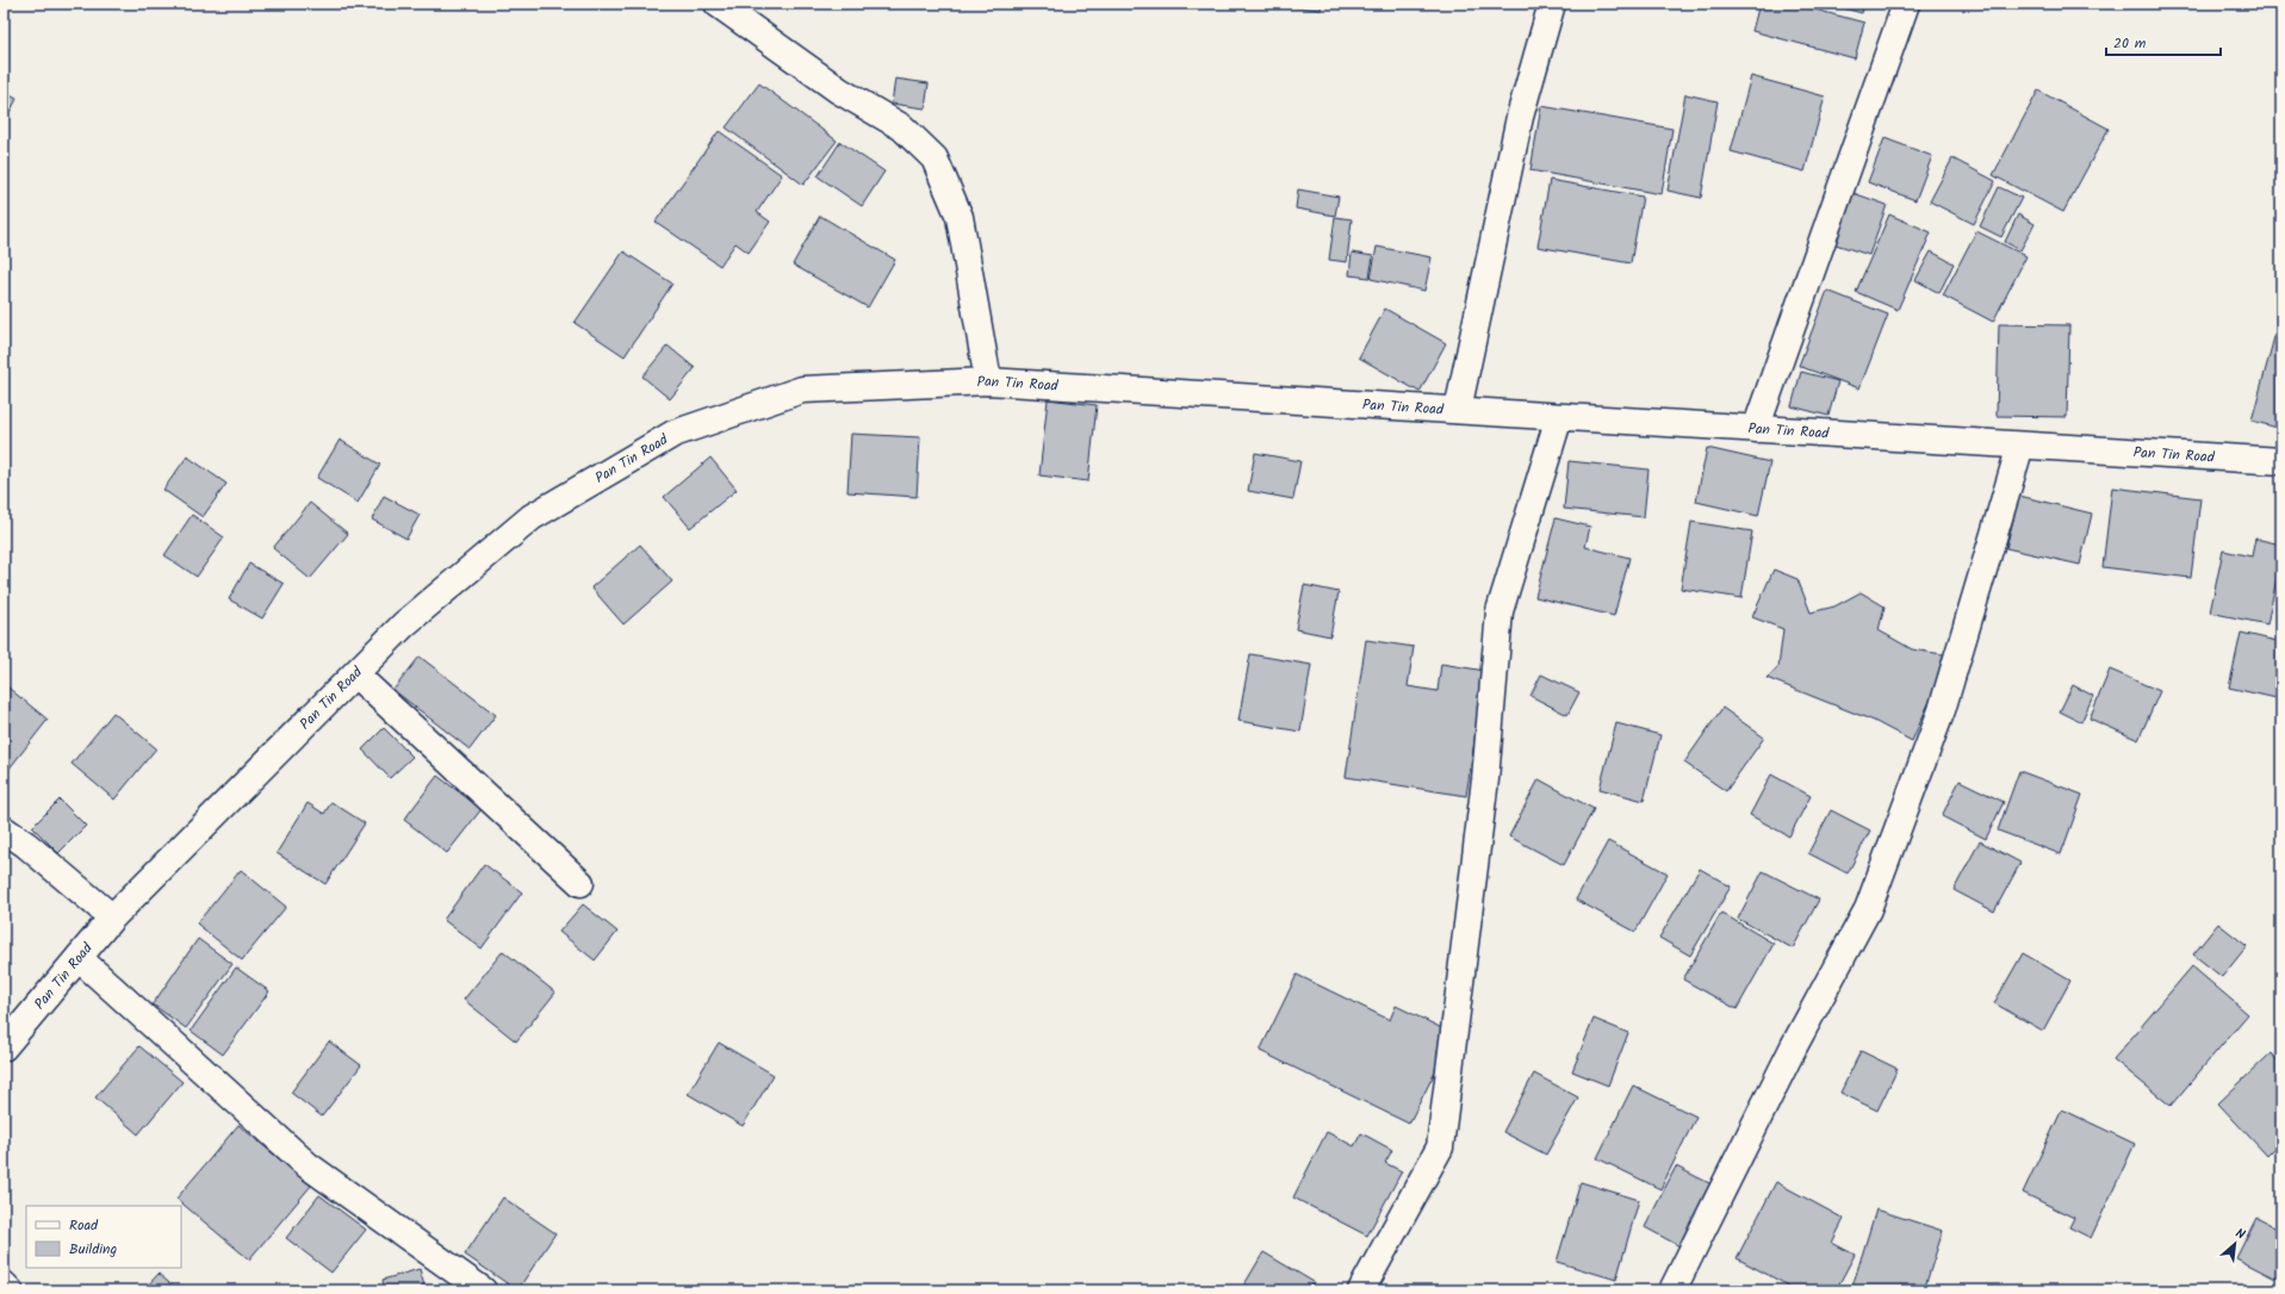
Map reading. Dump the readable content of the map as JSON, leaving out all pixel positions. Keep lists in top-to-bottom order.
{
  "streets": {
    "street": ["Pan Tin Road"]
  },
  "legend": ["Road", "Building"],
  "scale_bar": "20 m",
  "north": "top right"
}
